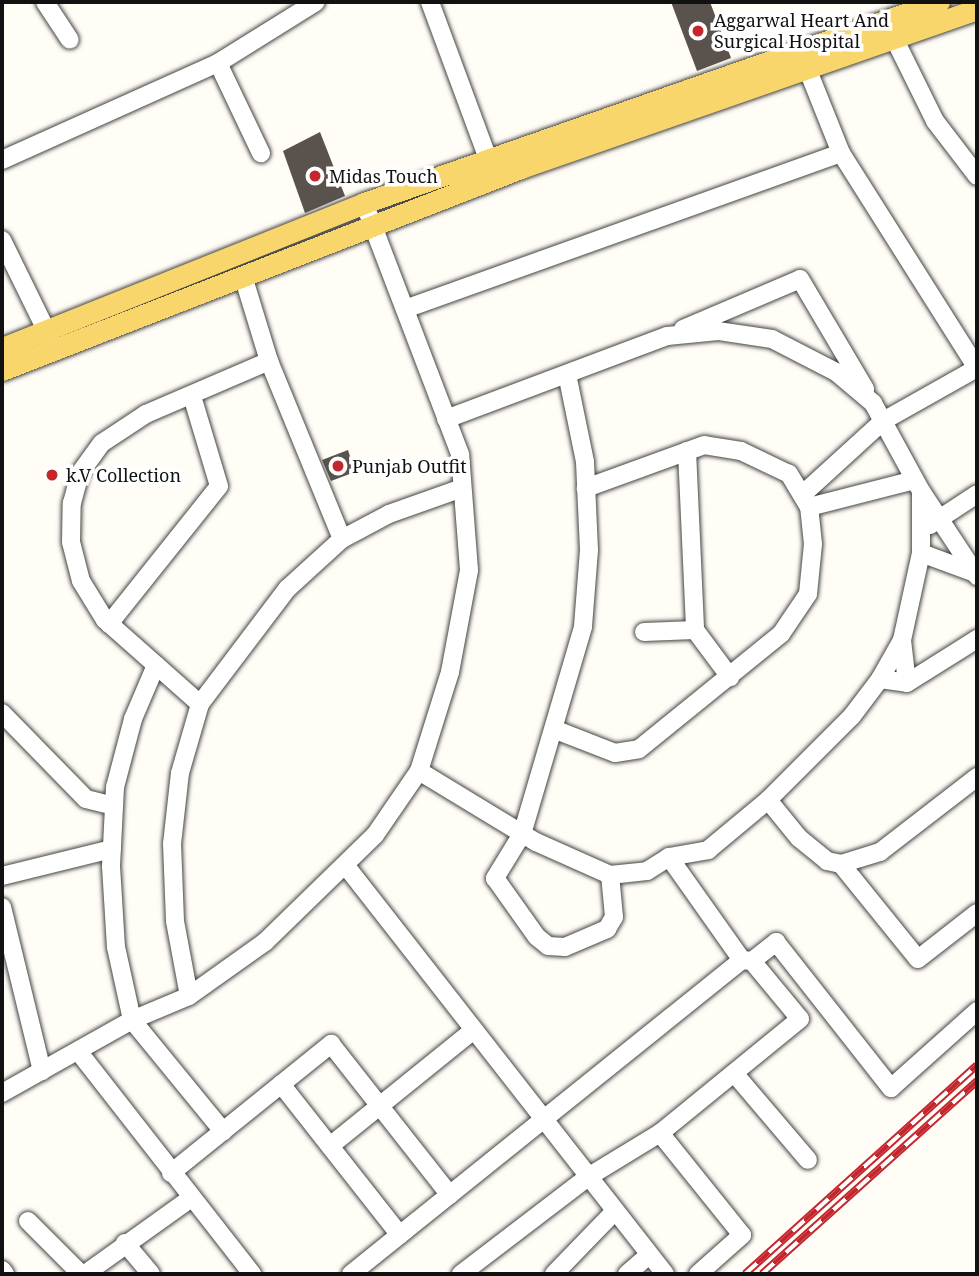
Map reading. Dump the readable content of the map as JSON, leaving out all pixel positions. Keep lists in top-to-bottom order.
{
  "places": [
    "Aggarwal Heart And Surgical Hospital",
    "Midas Touch",
    "Punjab Outfit",
    "k.V Collection"
  ]
}
